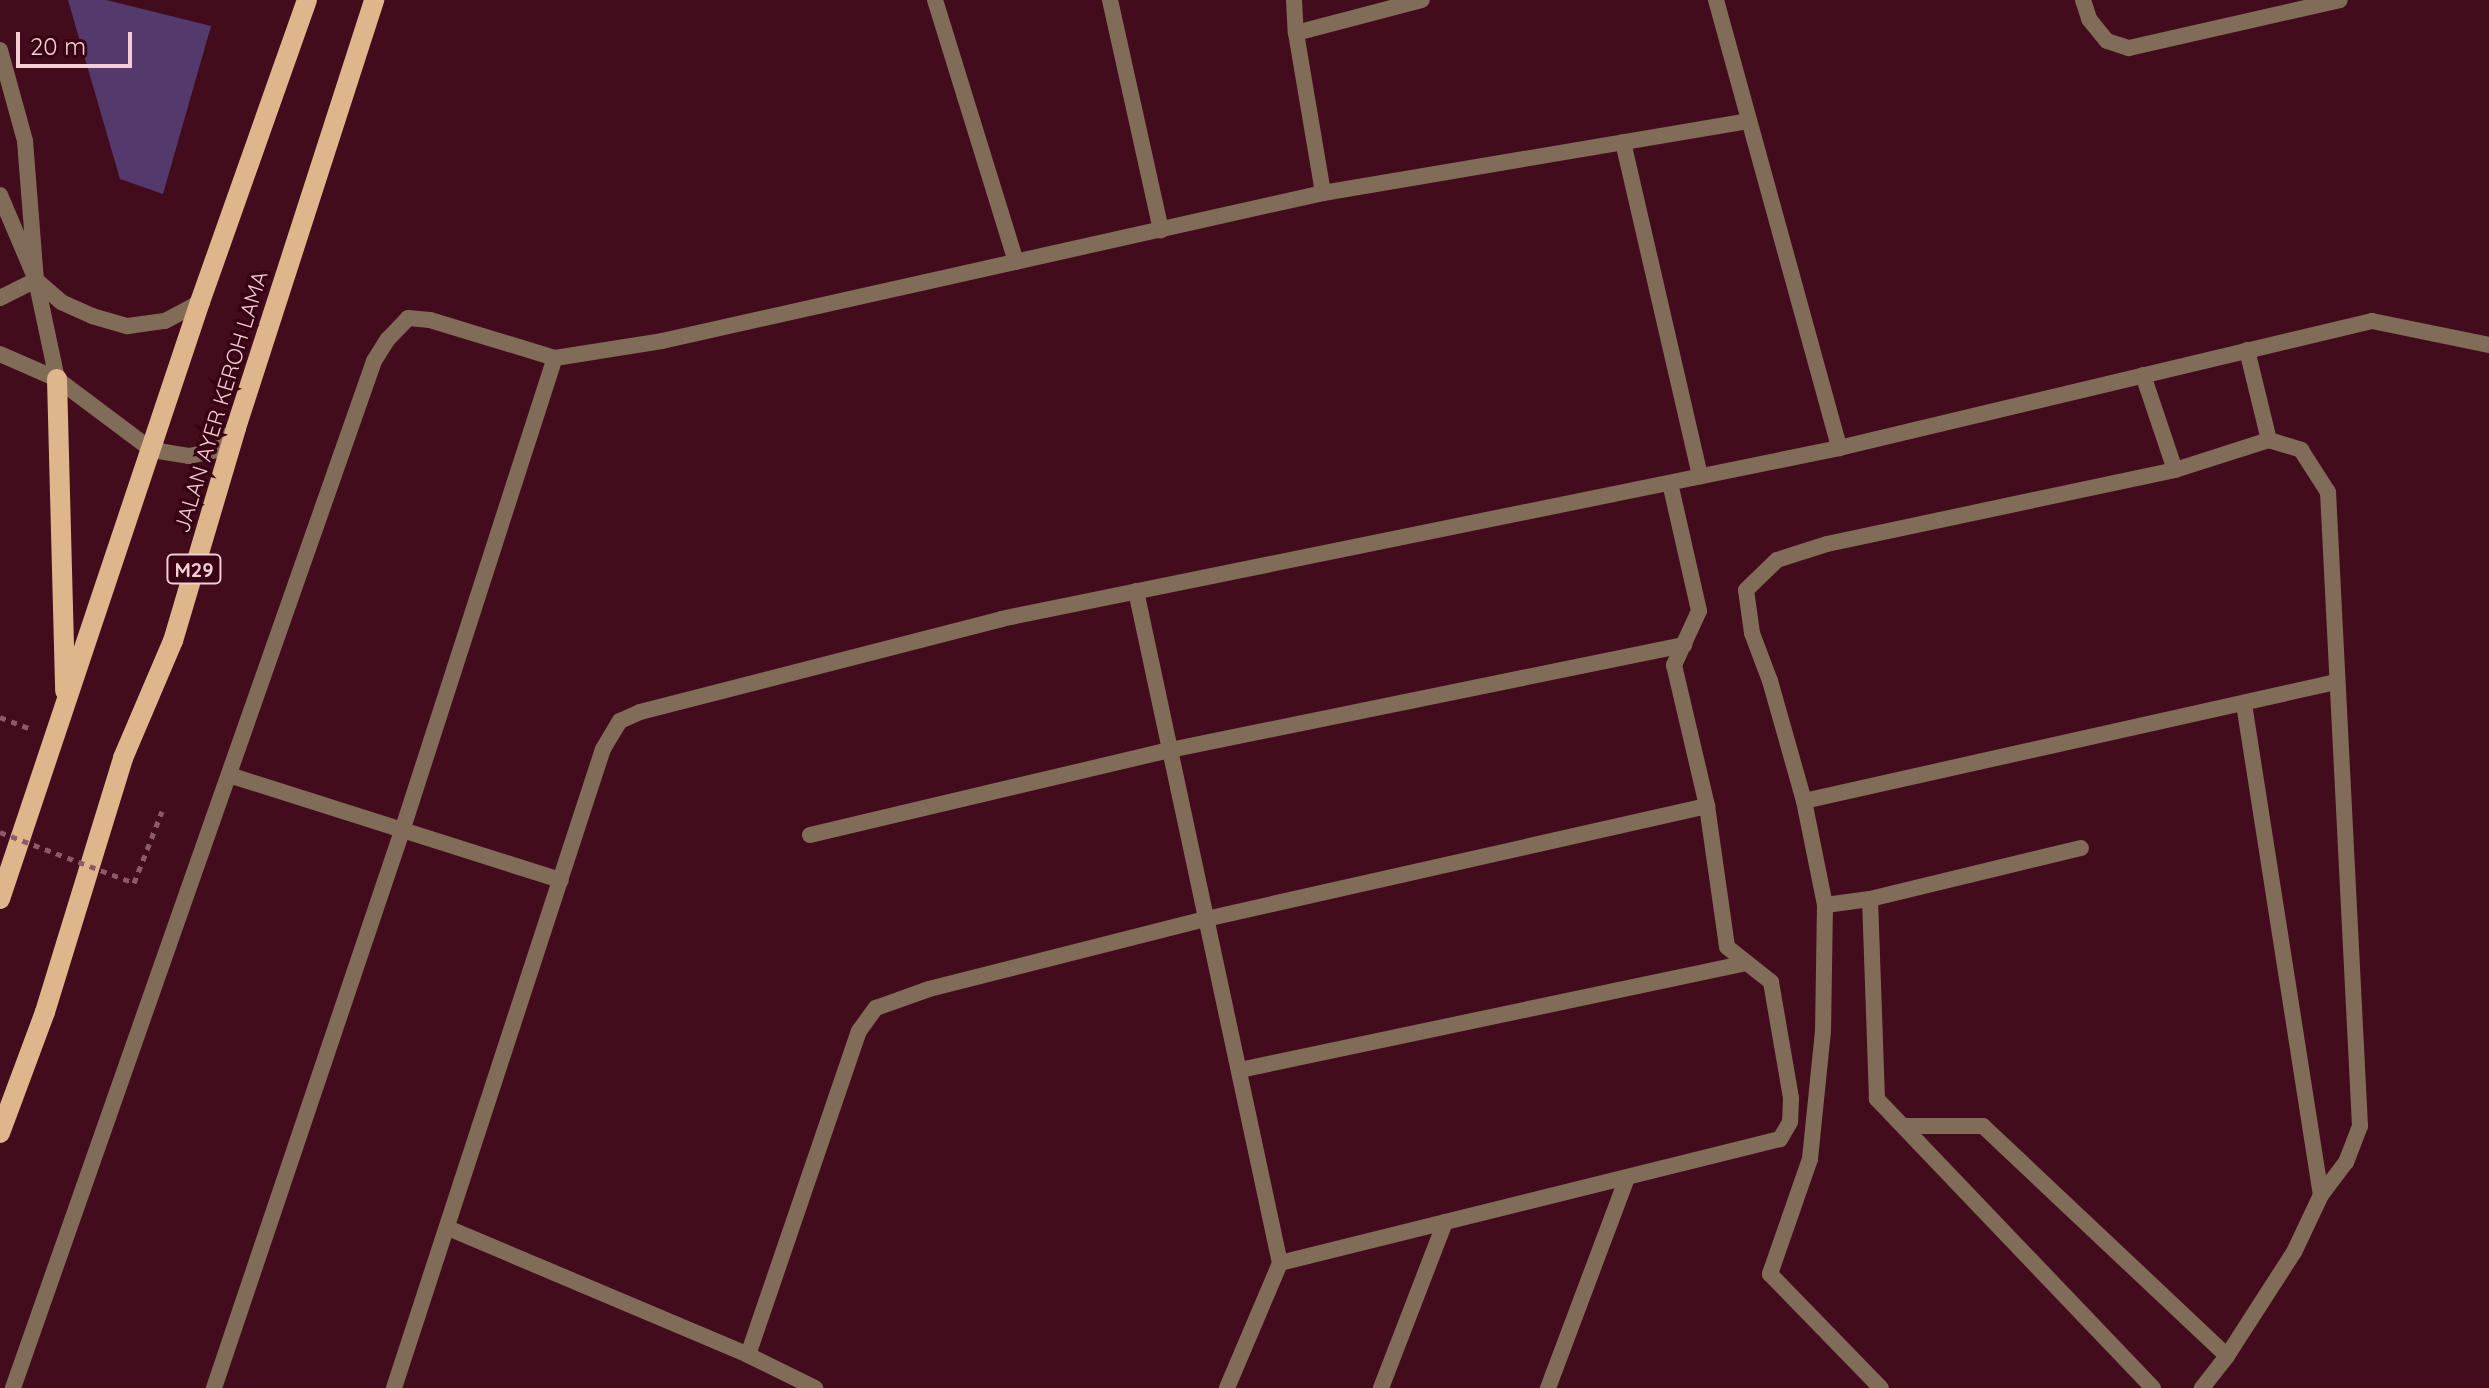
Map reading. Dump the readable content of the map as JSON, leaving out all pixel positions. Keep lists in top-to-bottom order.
{
  "streets": {
    "main road": ["JALAN AYER KEROH LAMA", "M29"]
  },
  "scale_bar": "20 m"
}
